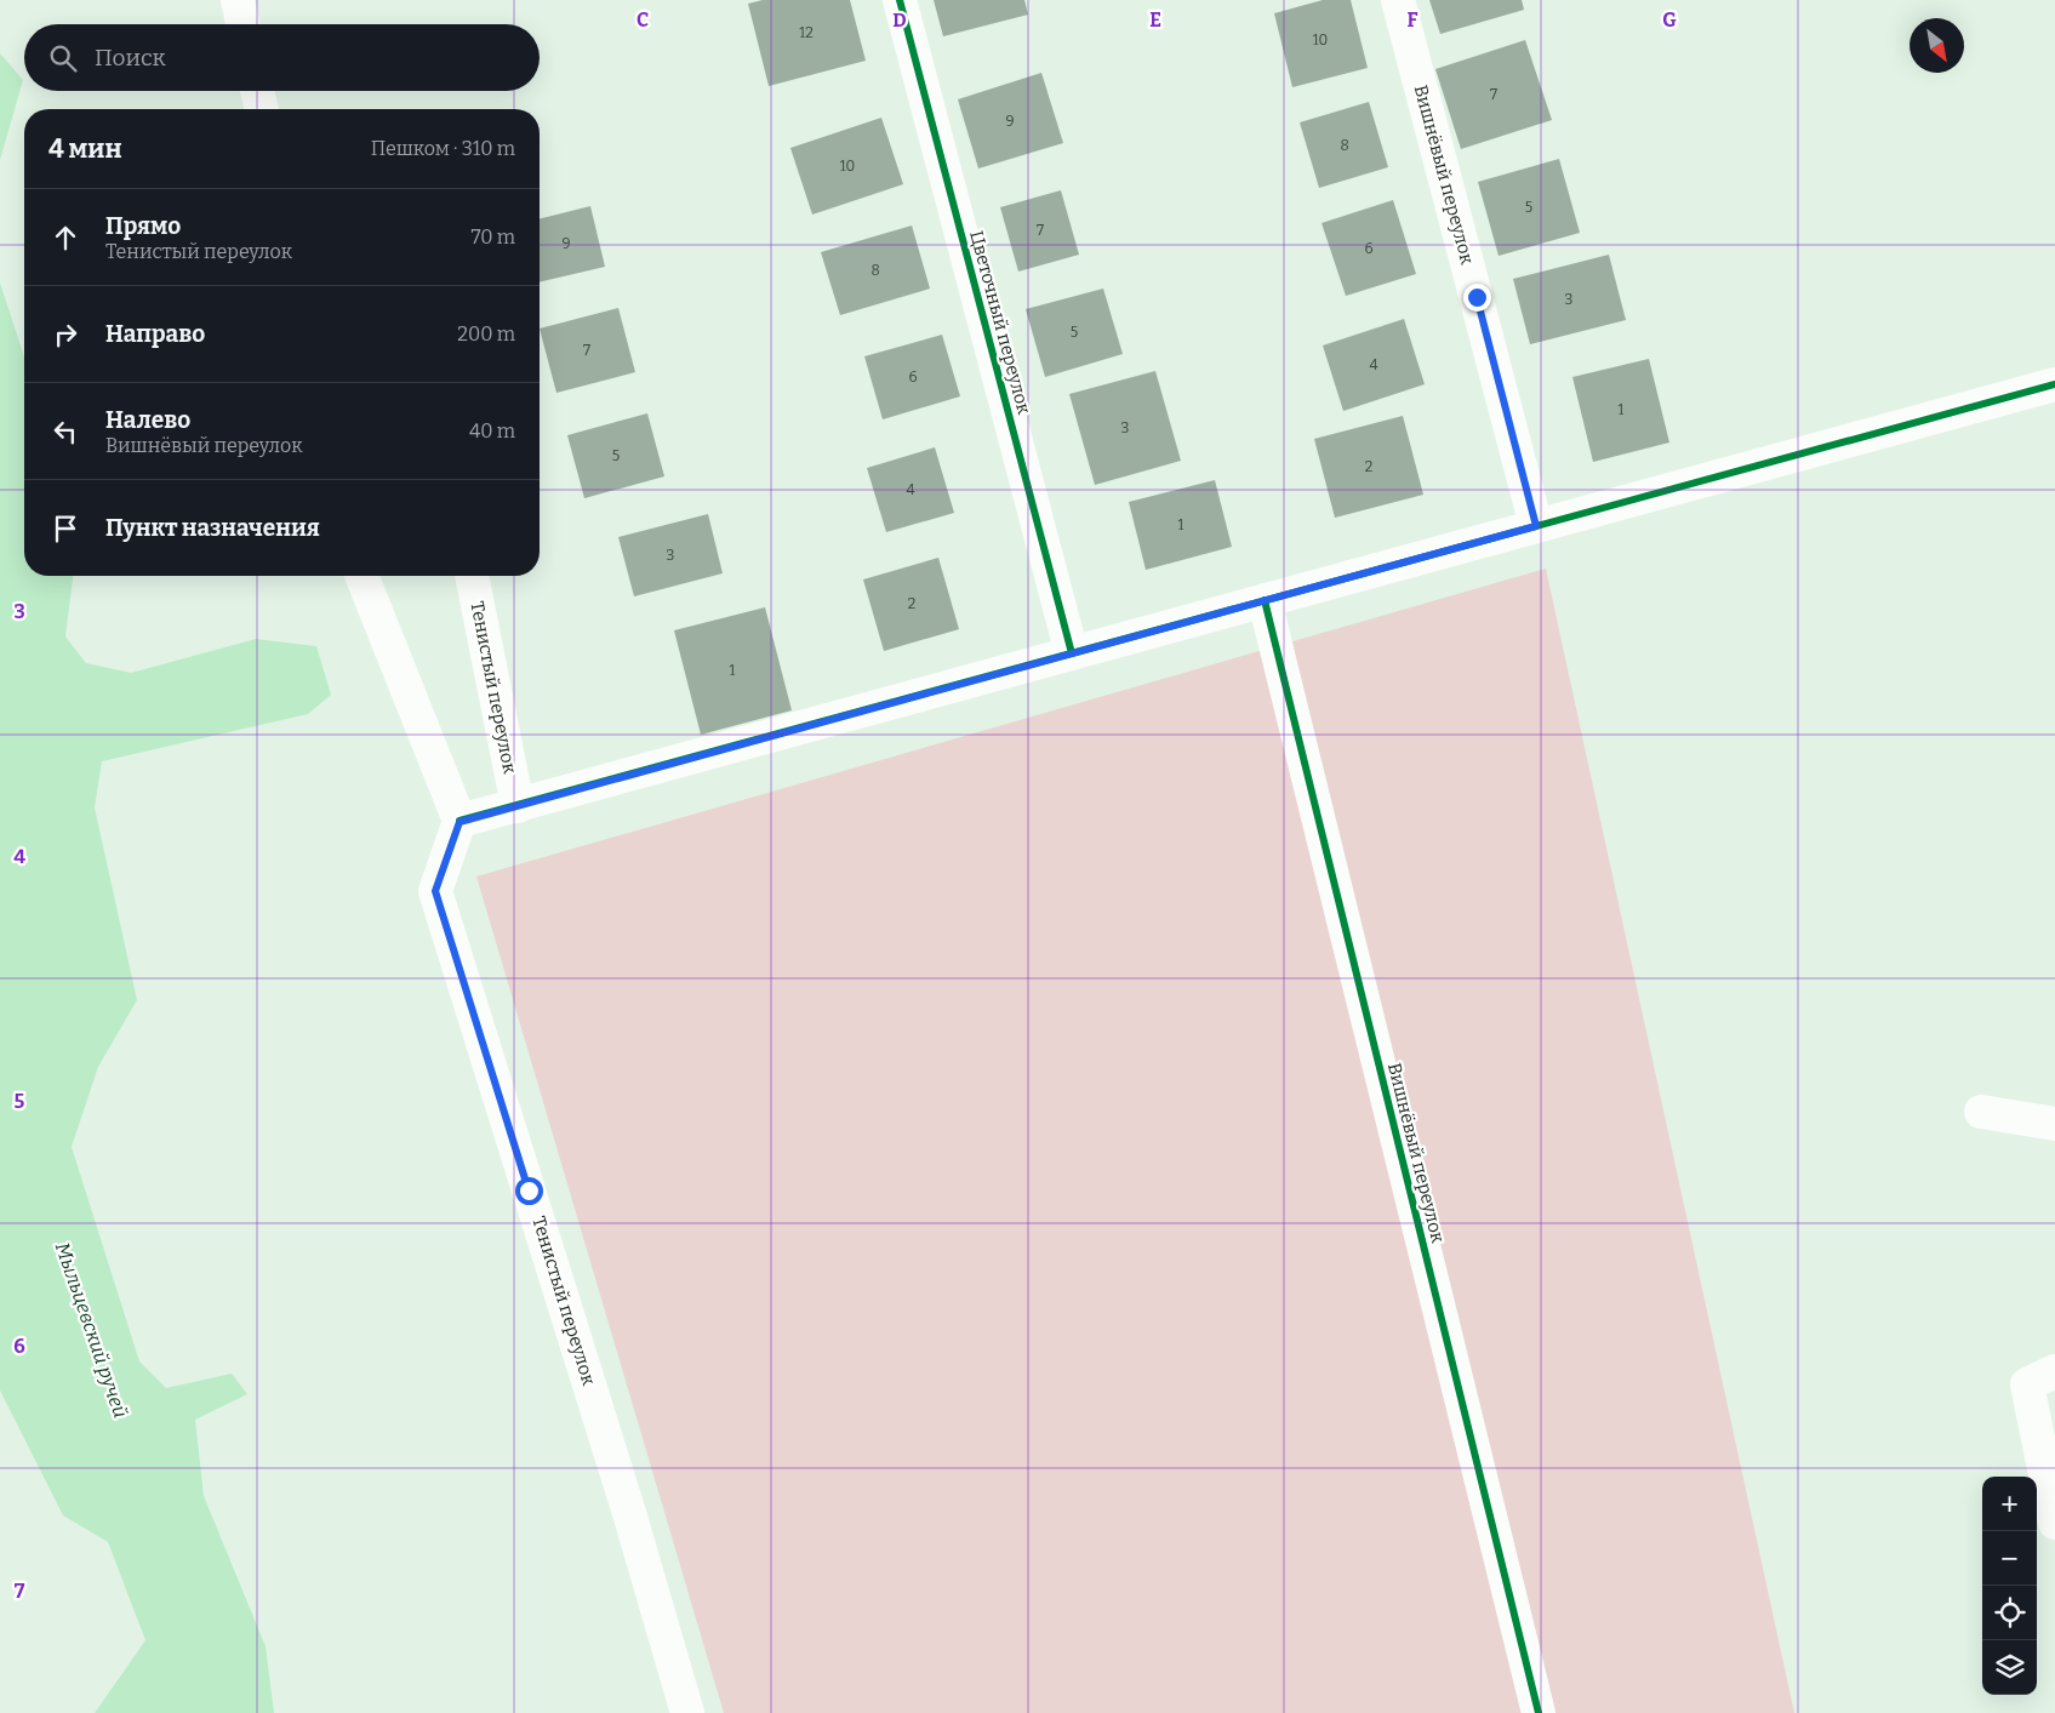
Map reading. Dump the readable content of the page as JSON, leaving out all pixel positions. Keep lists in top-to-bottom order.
{
  "streets": {
    "street": ["Вишнёвый переулок", "Цветочный переулок", "Тенистый переулок"]
  },
  "water": ["Мыльцевский ручей"],
  "house_numbers": [
    "12",
    "10",
    "7",
    "9",
    "8",
    "10",
    "5",
    "7",
    "9",
    "6",
    "8",
    "3",
    "5",
    "7",
    "4",
    "6",
    "1",
    "3",
    "5",
    "2",
    "4",
    "1",
    "3",
    "2",
    "1"
  ],
  "north": "bottom right",
  "page": {
    "search": "Поиск",
    "heading": ["4 мин", "Пешком · 310 m"],
    "list": [
      ["Прямо", "Тенистый переулок", "70 m"],
      ["Направо", "200 m"],
      ["Налево", "Вишнёвый переулок", "40 m"],
      "Пункт назначения"
    ],
    "map_buttons": ["+", "−"]
  },
  "grid": {
    "columns": [
      "C",
      "D",
      "E",
      "F",
      "G"
    ],
    "rows": [
      "3",
      "4",
      "5",
      "6",
      "7"
    ]
  }
}
